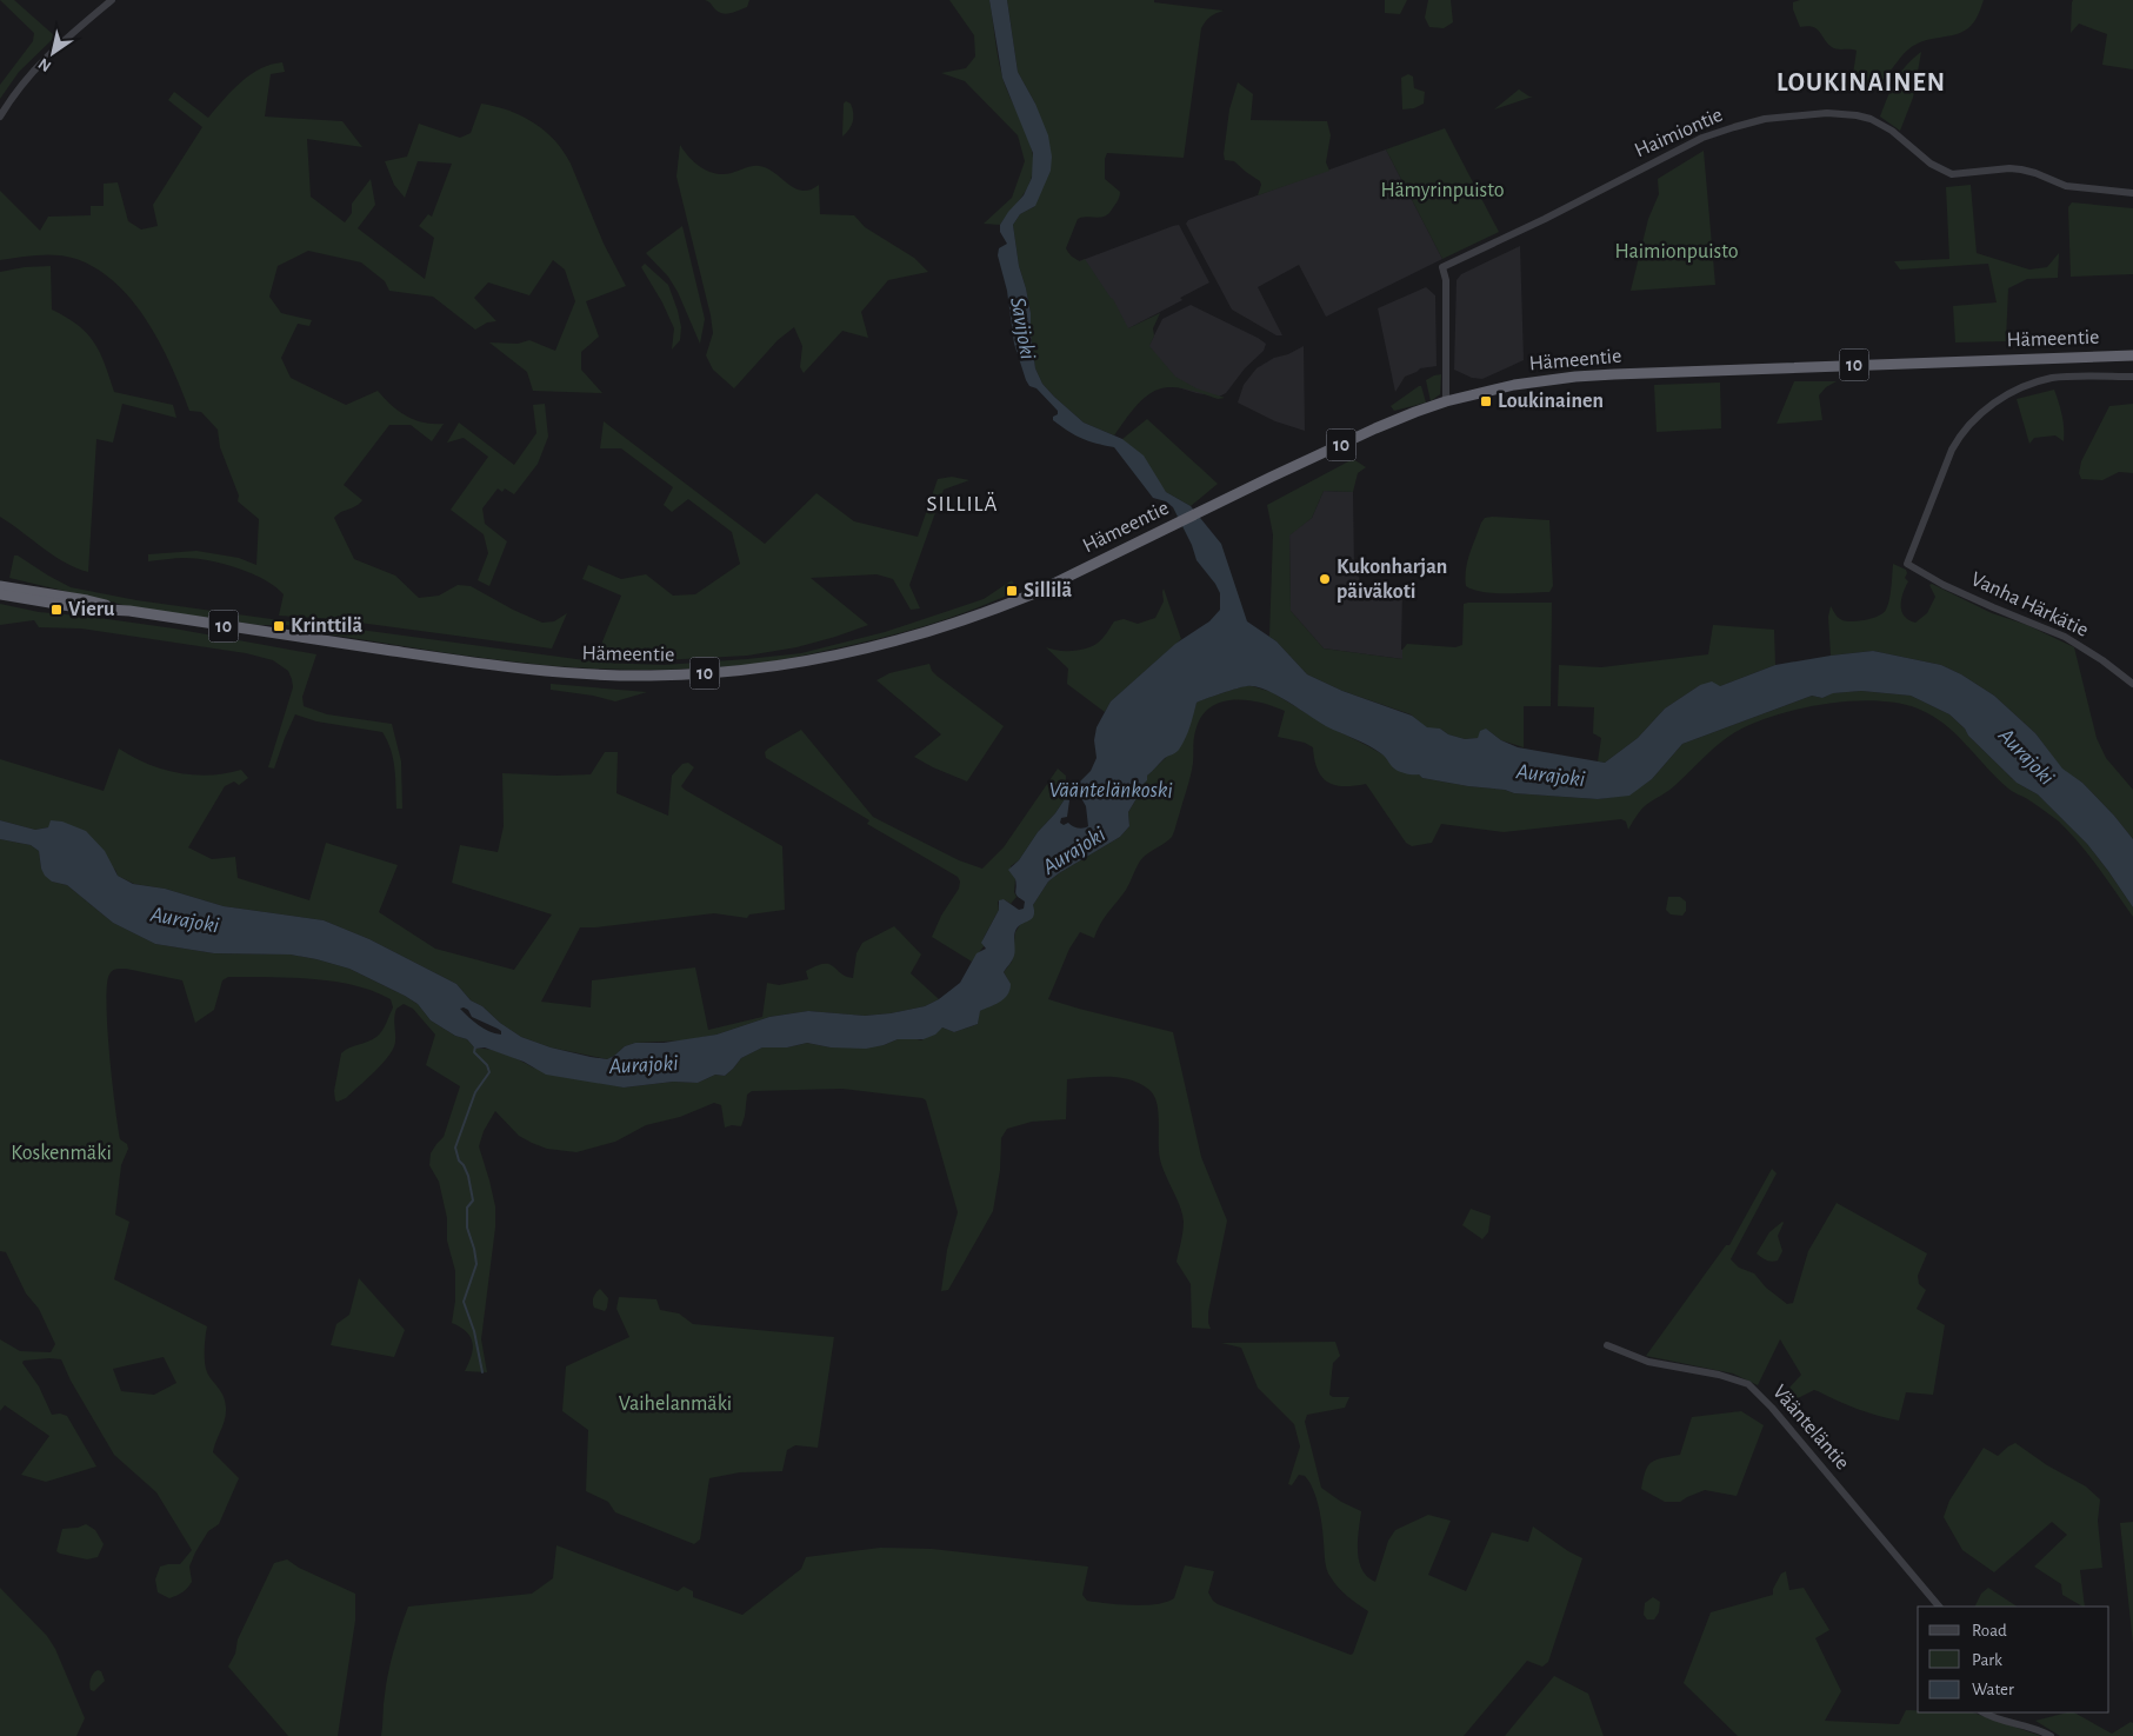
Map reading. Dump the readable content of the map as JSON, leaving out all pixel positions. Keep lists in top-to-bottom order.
{
  "streets": {
    "highway": ["Hämeentie", "10"],
    "street": ["Haimiontie", "Vanha Härkätie", "Väänteläntie"]
  },
  "crossings": [
    ["Haimiontie", "Hämeentie"]
  ],
  "districts": ["LOUKINAINEN", "SILLILÄ"],
  "water": ["Savijoki", "Aurajoki", "Vääntelänkoski"],
  "parks": [
    "Hämyrinpuisto",
    "Haimionpuisto",
    "Koskenmäki",
    "Vaihelanmäki"
  ],
  "places": {
    "transit": [
      "Loukinainen",
      "Sillilä",
      "Vieru",
      "Krinttilä"
    ],
    "other": ["Kukonharjan päiväkoti"]
  },
  "legend": ["Road", "Park", "Water"],
  "north": "bottom left"
}
